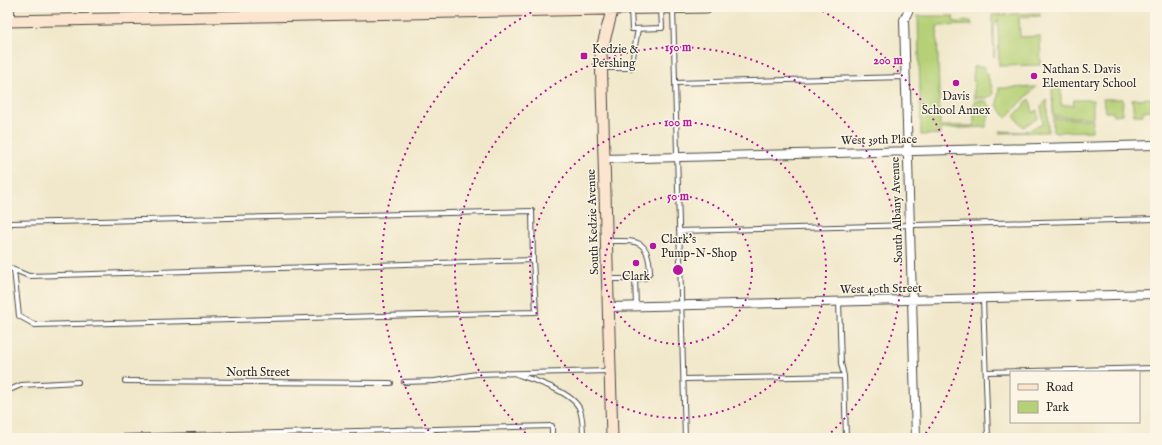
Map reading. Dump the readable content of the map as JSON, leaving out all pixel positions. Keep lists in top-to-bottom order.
{
  "streets": {
    "street": [
      "West 39th Place",
      "South Albany Avenue",
      "South Kedzie Avenue",
      "West 40th Street"
    ],
    "lane": ["North Street"]
  },
  "crossings": [
    ["West 39th Place", "South Albany Avenue"],
    ["West 39th Place", "South Kedzie Avenue"],
    ["South Albany Avenue", "West 40th Street"],
    ["South Kedzie Avenue", "West 40th Street"]
  ],
  "places": {
    "transit": ["Kedzie & Pershing"],
    "other": [
      "Nathan S. Davis Elementary School",
      "Davis School Annex",
      "Clark's Pump-N-Shop",
      "Clark"
    ]
  },
  "legend": ["Road", "Park"],
  "rings": [
    "150 m",
    "200 m",
    "100 m",
    "50 m"
  ]
}
